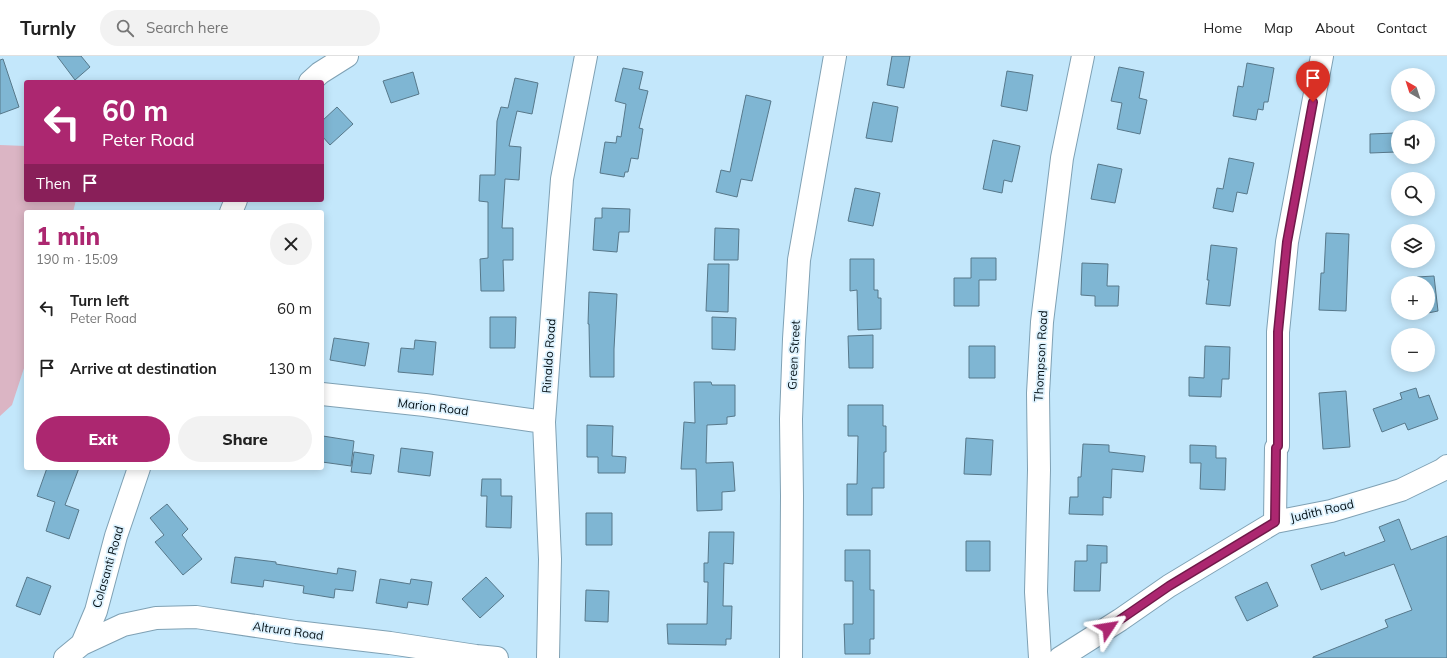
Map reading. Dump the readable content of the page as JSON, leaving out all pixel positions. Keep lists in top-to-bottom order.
{
  "streets": {
    "street": [
      "Green Street",
      "Rinaldo Road",
      "Thompson Road",
      "Marion Road",
      "Judith Road",
      "Colasanti Road",
      "Altrura Road"
    ]
  },
  "crossings": [
    ["Rinaldo Road", "Marion Road"],
    ["Colasanti Road", "Altrura Road"]
  ],
  "north": "top left",
  "page": {
    "header": "Turnly",
    "search": "Search here",
    "nav": [
      "Home",
      "Map",
      "About",
      "Contact"
    ],
    "map_buttons": ["+", "−"],
    "turn": ["60 m", "Peter Road"],
    "then": "Then",
    "heading": ["1 min", "190 m · 15:09"],
    "list": [
      {
        "name": "Turn left",
        "note": "Peter Road",
        "value": "60 m"
      },
      {
        "name": "Arrive at destination",
        "value": "130 m"
      }
    ],
    "buttons": ["Exit", "Share"]
  }
}
